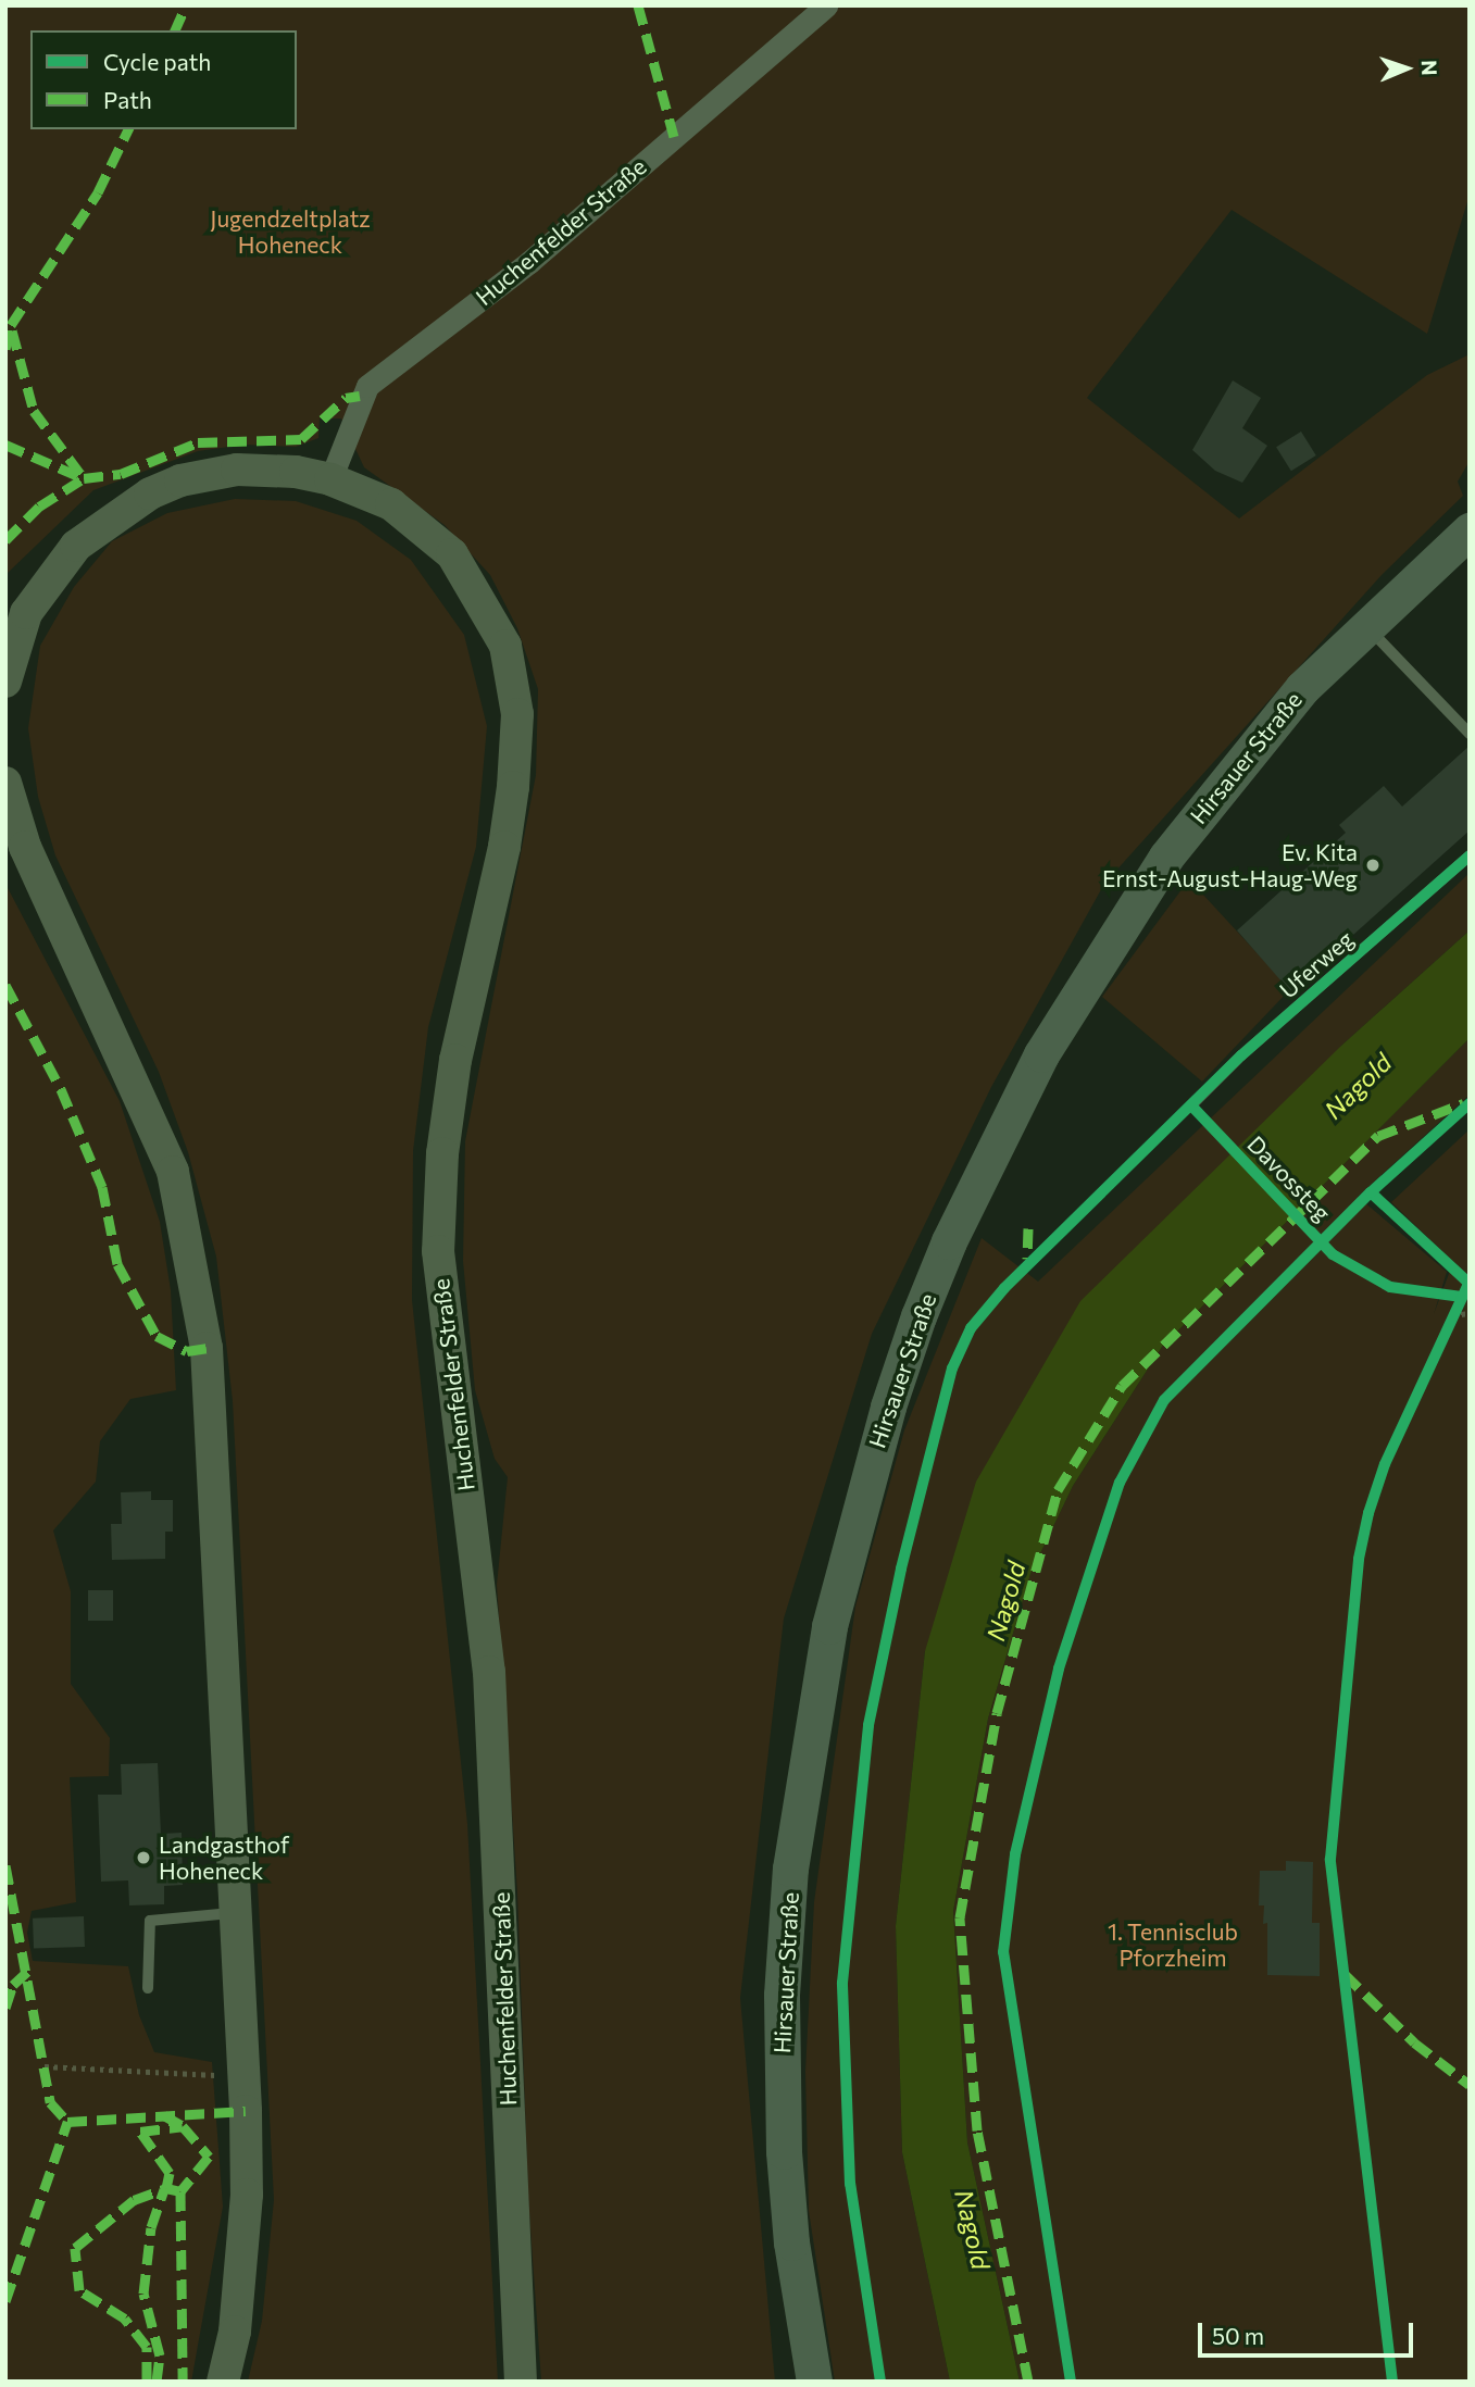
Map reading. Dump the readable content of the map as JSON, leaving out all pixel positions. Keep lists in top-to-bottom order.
{
  "streets": {
    "main road": ["Huchenfelder Straße", "Hirsauer Straße"],
    "lane": ["Uferweg"],
    "cycle path": ["Davossteg"]
  },
  "water": ["Nagold"],
  "parks": ["Jugendzeltplatz Hoheneck", "1. Tennisclub Pforzheim"],
  "places": ["Ev. Kita Ernst-August-Haug-Weg", "Landgasthof Hoheneck"],
  "legend": ["Cycle path", "Path"],
  "scale_bar": "50 m",
  "north": "right"
}
